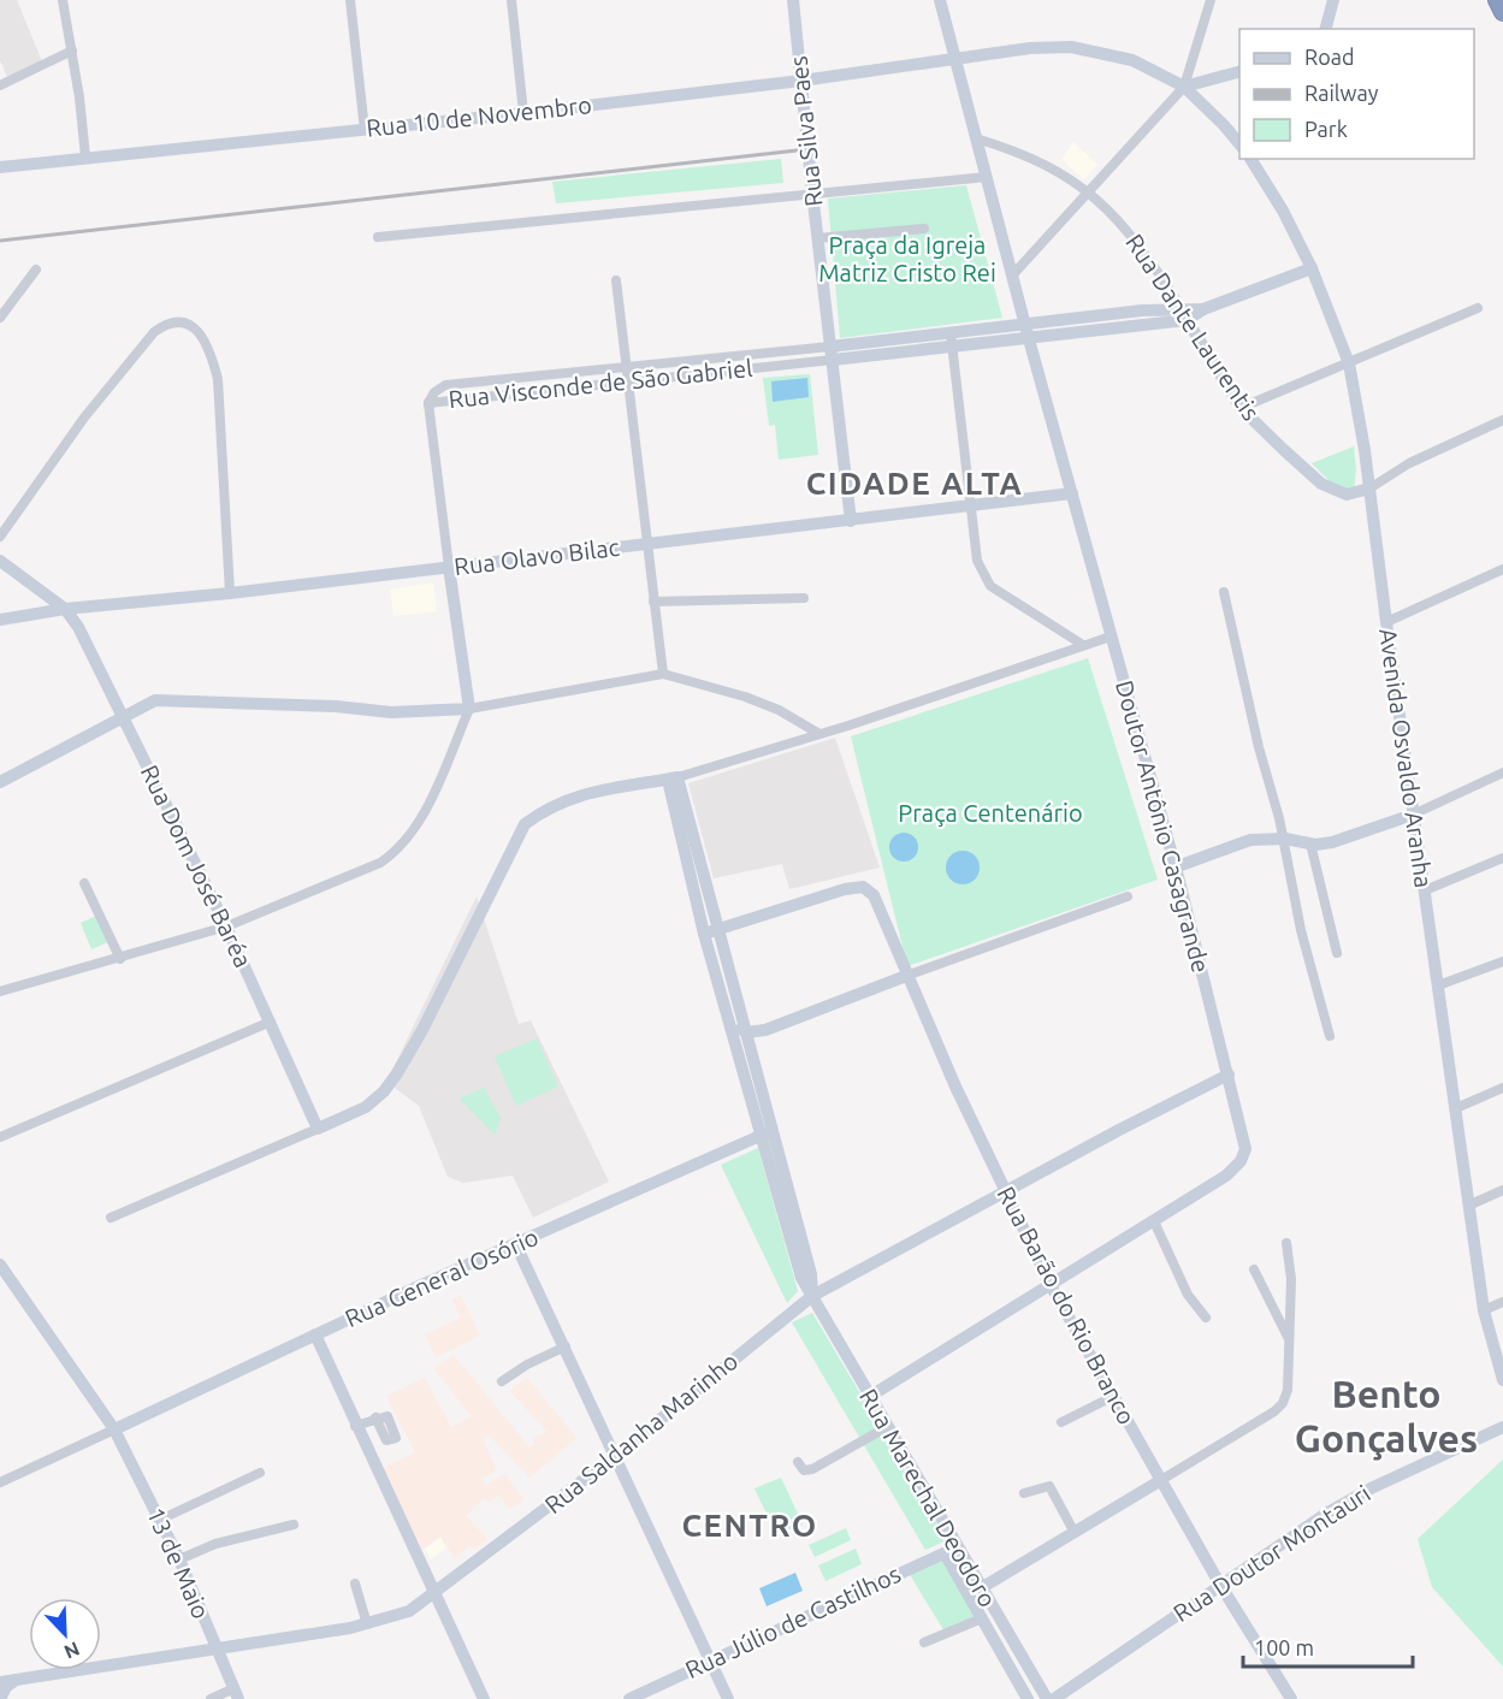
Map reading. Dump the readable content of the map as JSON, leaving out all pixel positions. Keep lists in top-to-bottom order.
{
  "streets": {
    "main road": [
      "Rua 10 de Novembro",
      "Rua Silva Paes",
      "Rua Dante Laurentis",
      "Rua Visconde de São Gabriel",
      "Rua Olavo Bilac",
      "Avenida Osvaldo Aranha",
      "Doutor Antônio Casagrande",
      "Rua Dom José Baréa",
      "Rua General Osório",
      "Rua Barão do Rio Branco",
      "Rua Saldanha Marinho",
      "Rua Marechal Deodoro",
      "Rua Doutor Montauri",
      "13 de Maio",
      "Rua Júlio de Castilhos"
    ]
  },
  "crossings": [
    ["Rua 10 de Novembro", "Rua Silva Paes"],
    ["Rua 10 de Novembro", "Doutor Antônio Casagrande"],
    ["Rua Silva Paes", "Rua Visconde de São Gabriel"],
    ["Rua Silva Paes", "Rua Olavo Bilac"],
    ["Rua Dante Laurentis", "Rua Visconde de São Gabriel"],
    ["Rua Dante Laurentis", "Avenida Osvaldo Aranha"],
    ["Rua Dante Laurentis", "Doutor Antônio Casagrande"],
    ["Rua Visconde de São Gabriel", "Doutor Antônio Casagrande"],
    ["Rua Olavo Bilac", "Doutor Antônio Casagrande"],
    ["Rua Olavo Bilac", "Rua Dom José Baréa"],
    ["Doutor Antônio Casagrande", "Rua Saldanha Marinho"],
    ["Rua General Osório", "Rua Marechal Deodoro"],
    ["Rua General Osório", "13 de Maio"],
    ["Rua Barão do Rio Branco", "Rua Saldanha Marinho"],
    ["Rua Barão do Rio Branco", "Rua Doutor Montauri"],
    ["Rua Saldanha Marinho", "Rua Marechal Deodoro"],
    ["Rua Saldanha Marinho", "13 de Maio"],
    ["Rua Marechal Deodoro", "Rua Júlio de Castilhos"]
  ],
  "districts": ["CIDADE ALTA", "Bento Gonçalves", "CENTRO"],
  "parks": ["Praça da Igreja Matriz Cristo Rei", "Praça Centenário"],
  "legend": ["Road", "Railway", "Park"],
  "scale_bar": "100 m",
  "north": "bottom right"
}
